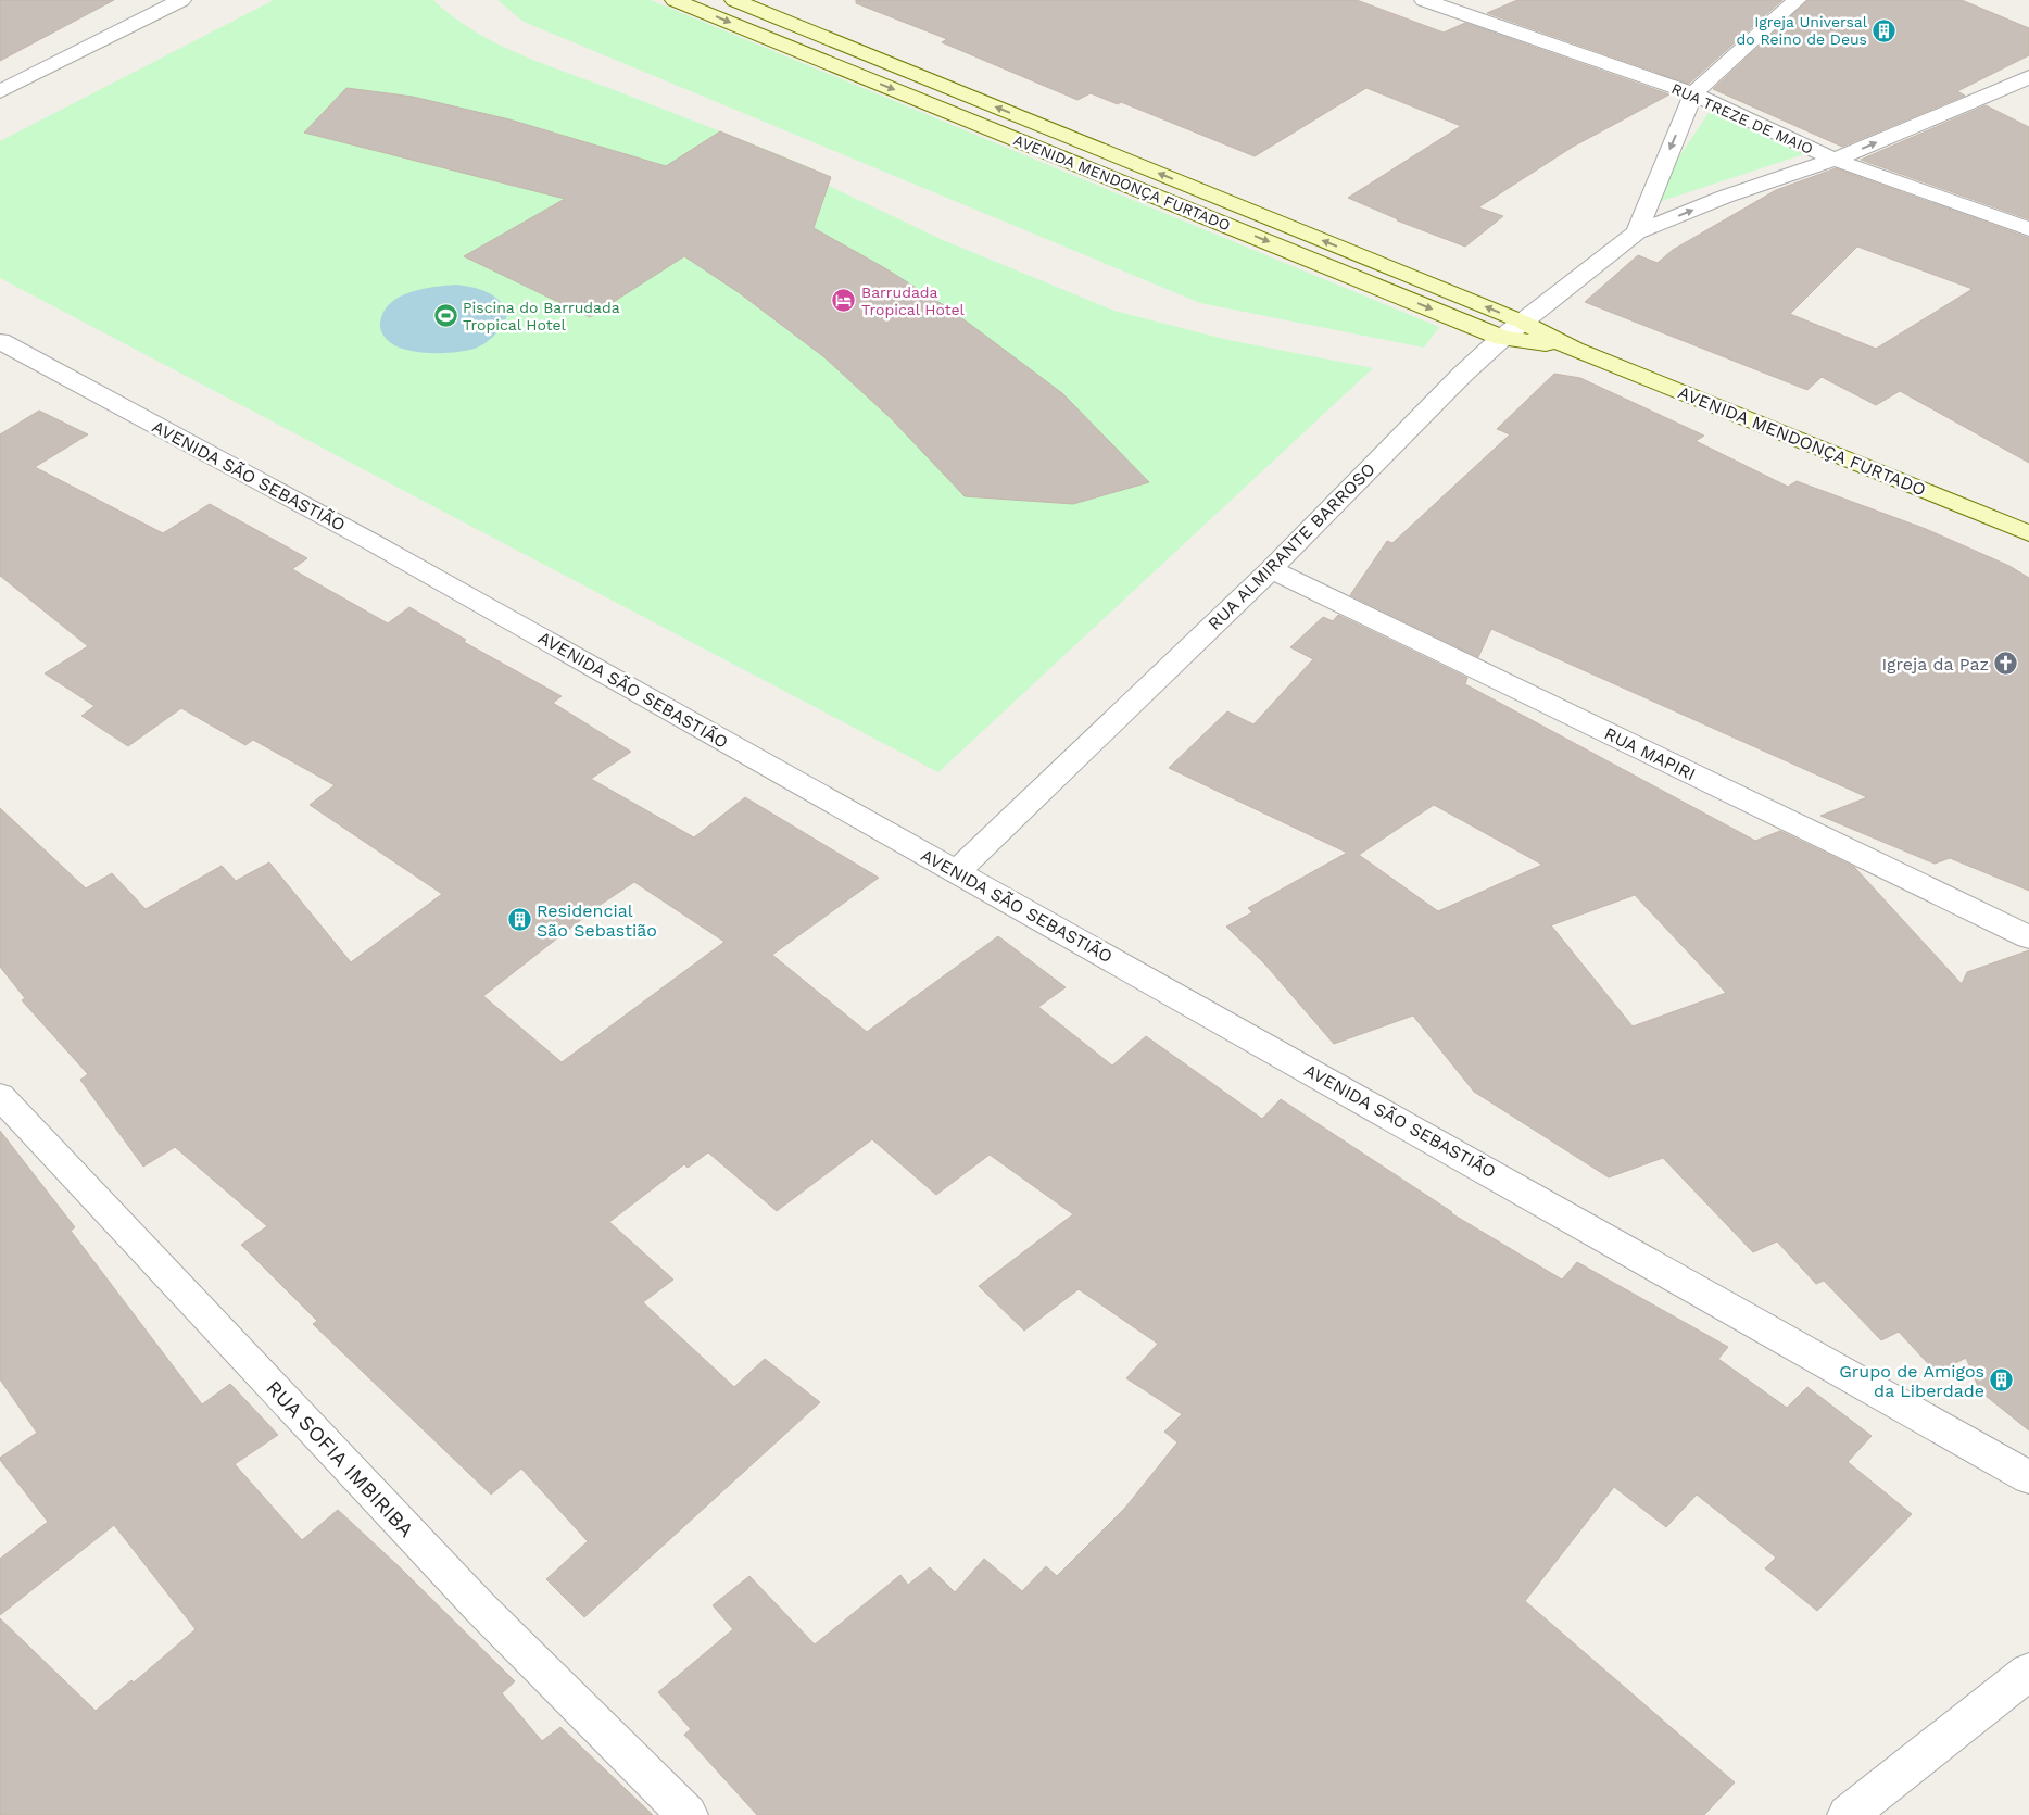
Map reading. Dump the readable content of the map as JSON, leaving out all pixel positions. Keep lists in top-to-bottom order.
{
  "streets": {
    "street": [
      "RUA TREZE DE MAIO",
      "AVENIDA MENDONÇA FURTADO",
      "AVENIDA SÃO SEBASTIÃO",
      "RUA ALMIRANTE BARROSO",
      "RUA MAPIRI",
      "RUA SOFIA IMBIRIBA"
    ]
  },
  "crossings": [
    ["RUA TREZE DE MAIO", "RUA ALMIRANTE BARROSO"],
    ["AVENIDA MENDONÇA FURTADO", "RUA ALMIRANTE BARROSO"],
    ["AVENIDA SÃO SEBASTIÃO", "RUA ALMIRANTE BARROSO"],
    ["RUA ALMIRANTE BARROSO", "RUA MAPIRI"]
  ],
  "places": {
    "building": ["Igreja Universal do Reino de Deus", "Residencial São Sebastião", "Grupo de Amigos da Liberdade"],
    "hotel": ["Barrudada Tropical Hotel"],
    "sports": ["Piscina do Barrudada Tropical Hotel"],
    "church": ["Igreja da Paz"]
  }
}
